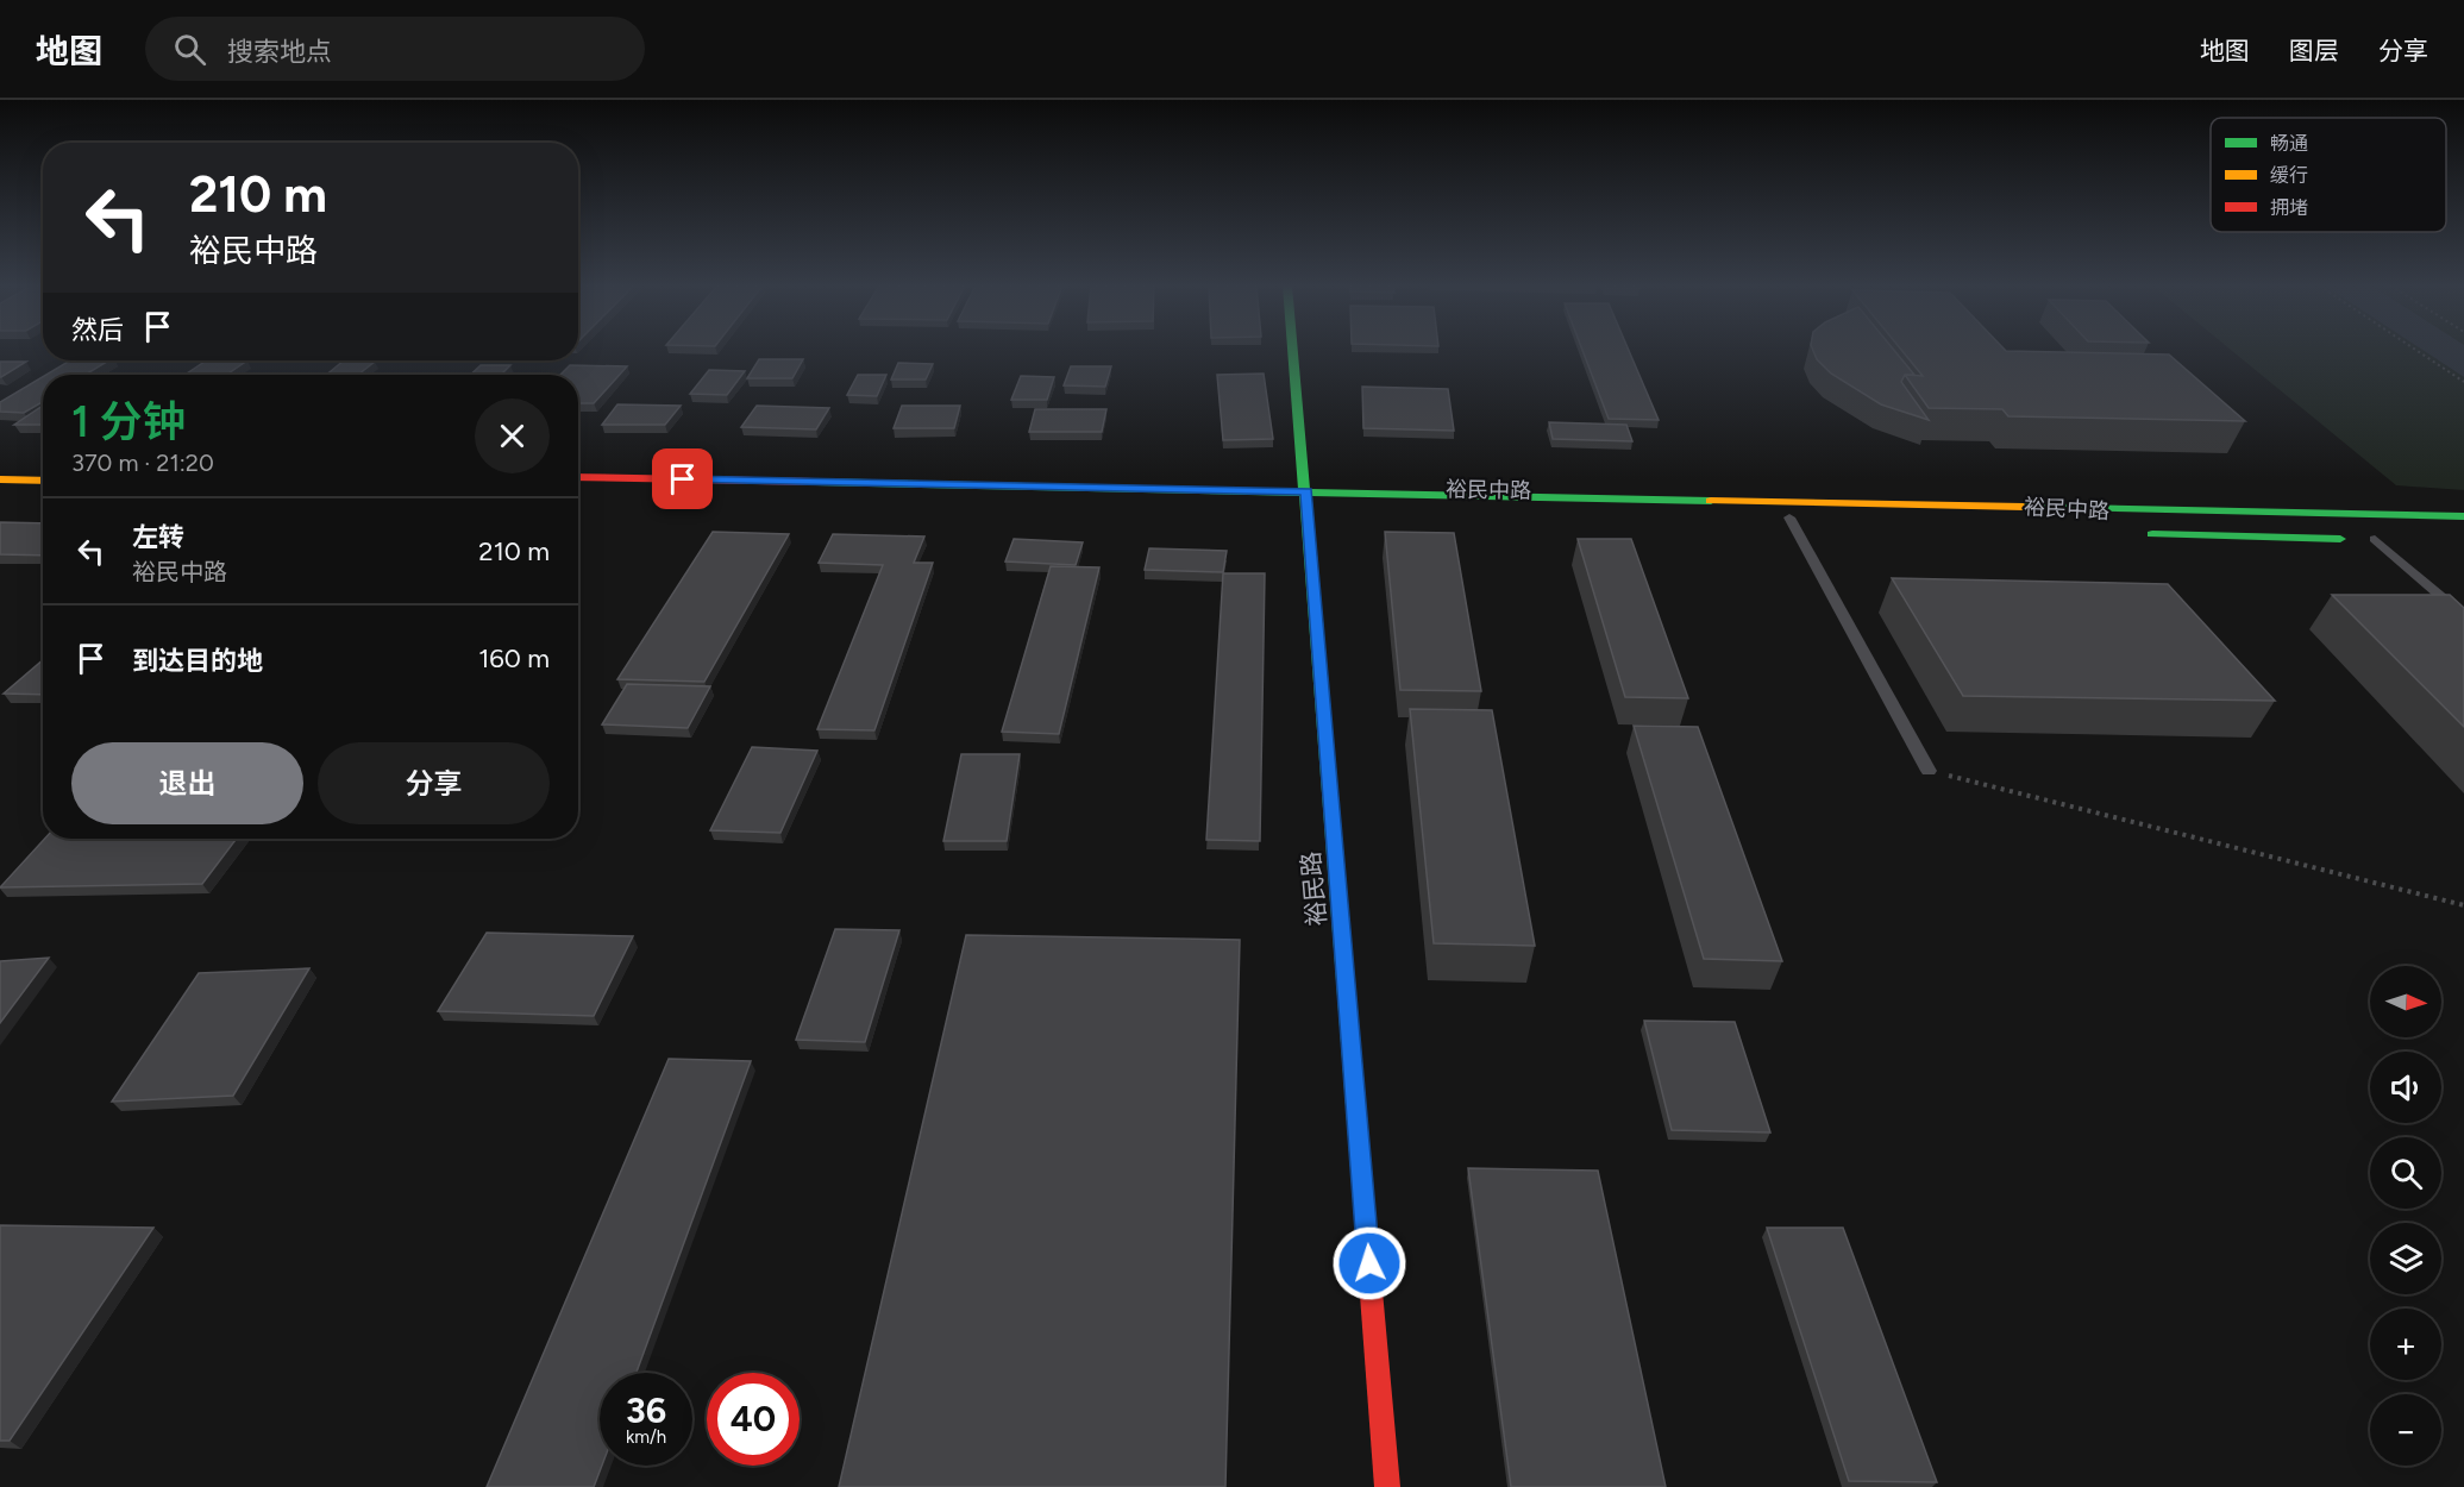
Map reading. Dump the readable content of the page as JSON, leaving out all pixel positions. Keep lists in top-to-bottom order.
{
  "streets": {
    "street": ["裕民中路", "裕民路"]
  },
  "crossings": [
    ["裕民中路", "裕民路"]
  ],
  "legend": ["畅通", "缓行", "拥堵"],
  "north": "right",
  "page": {
    "header": "地图",
    "search": "搜索地点",
    "nav": ["地图", "图层", "分享"],
    "turn": ["210 m", "裕民中路"],
    "then": "然后",
    "heading": ["1 分钟", "370 m · 21:20"],
    "list": [
      {
        "name": "左转",
        "note": "裕民中路",
        "value": "210 m"
      },
      {
        "name": "到达目的地",
        "value": "160 m"
      }
    ],
    "buttons": ["退出", "分享"],
    "map_buttons": ["+", "−"],
    "speed": "36 km/h",
    "limit": "40"
  }
}
